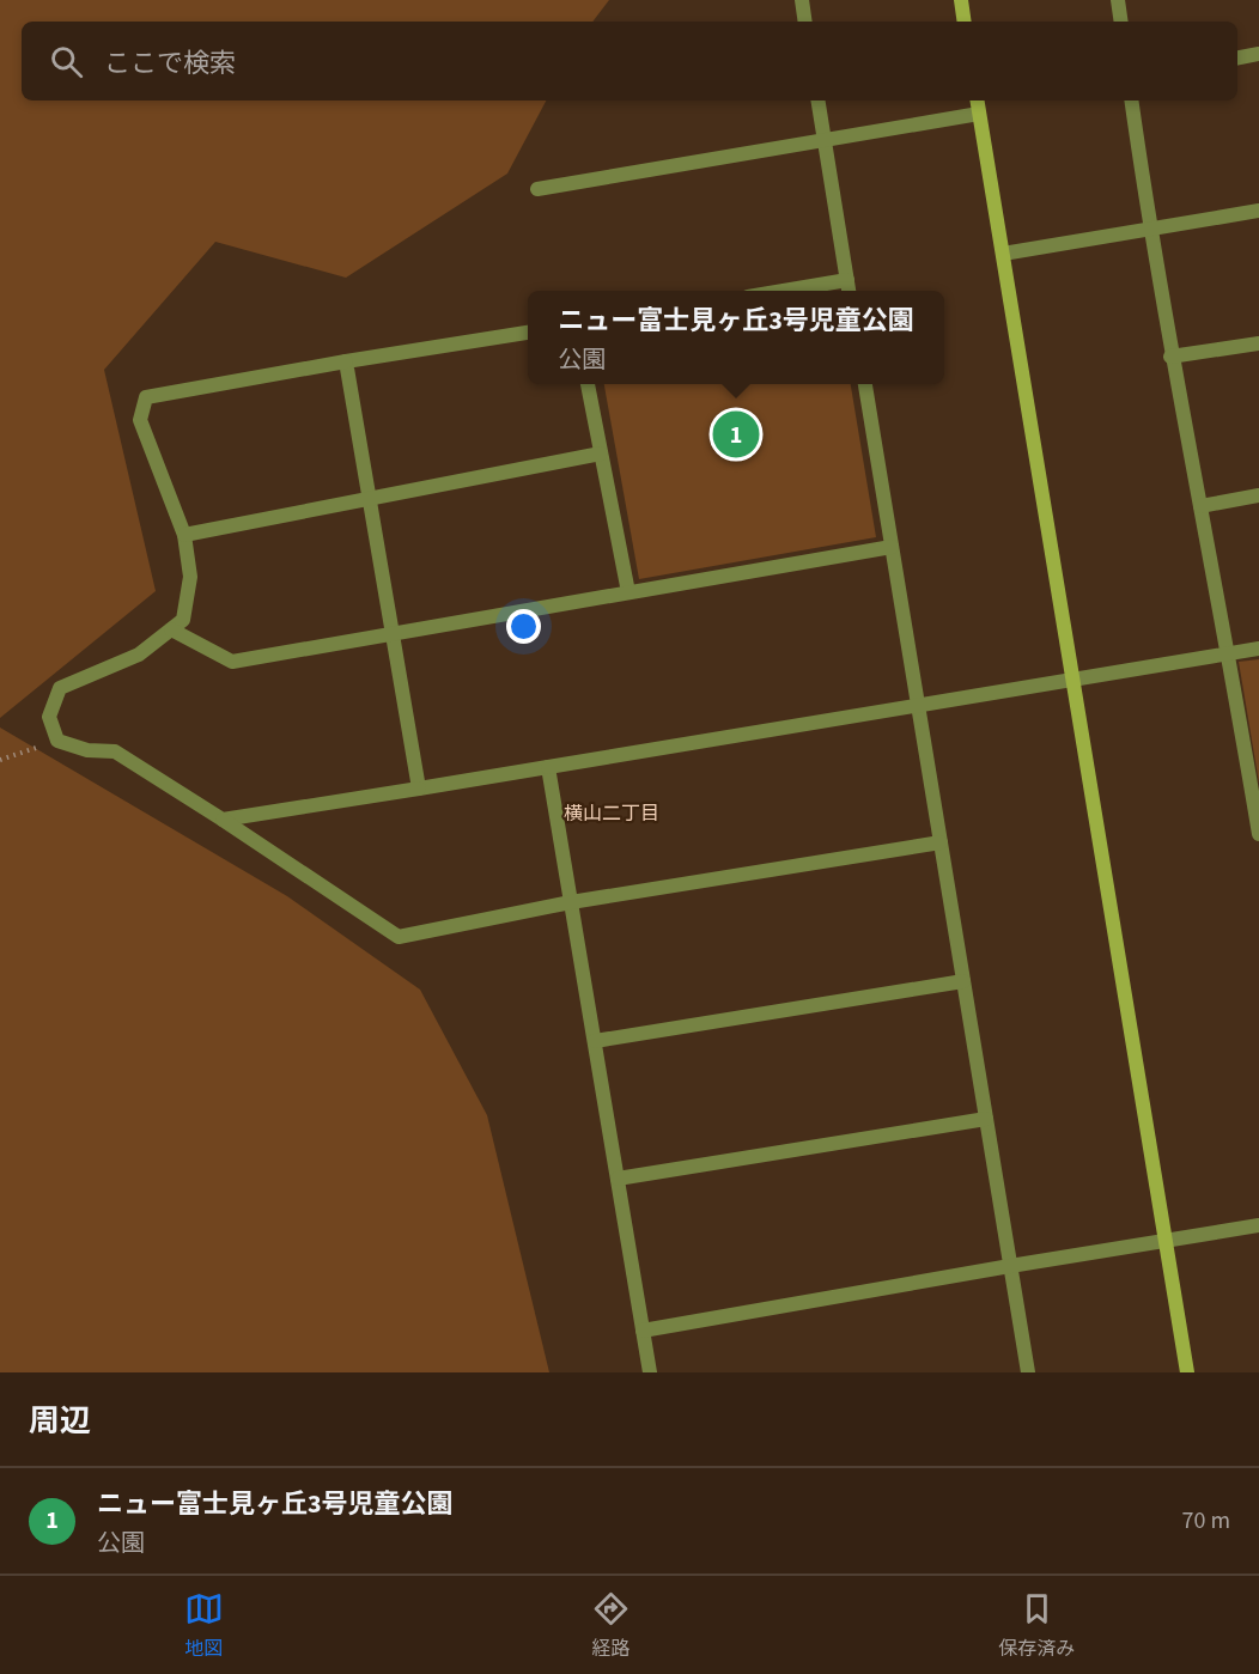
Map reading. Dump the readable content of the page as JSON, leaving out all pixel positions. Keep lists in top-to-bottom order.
{
  "districts": ["横山二丁目"],
  "page": {
    "search": "ここで検索",
    "popup": ["ニュー富士見ヶ丘3号児童公園", "公園"],
    "pins": "1",
    "heading": "周辺",
    "list": [
      {
        "mark": "1",
        "name": "ニュー富士見ヶ丘3号児童公園",
        "note": "公園",
        "value": "70 m"
      }
    ],
    "nav": ["地図", "経路", "保存済み"]
  }
}
